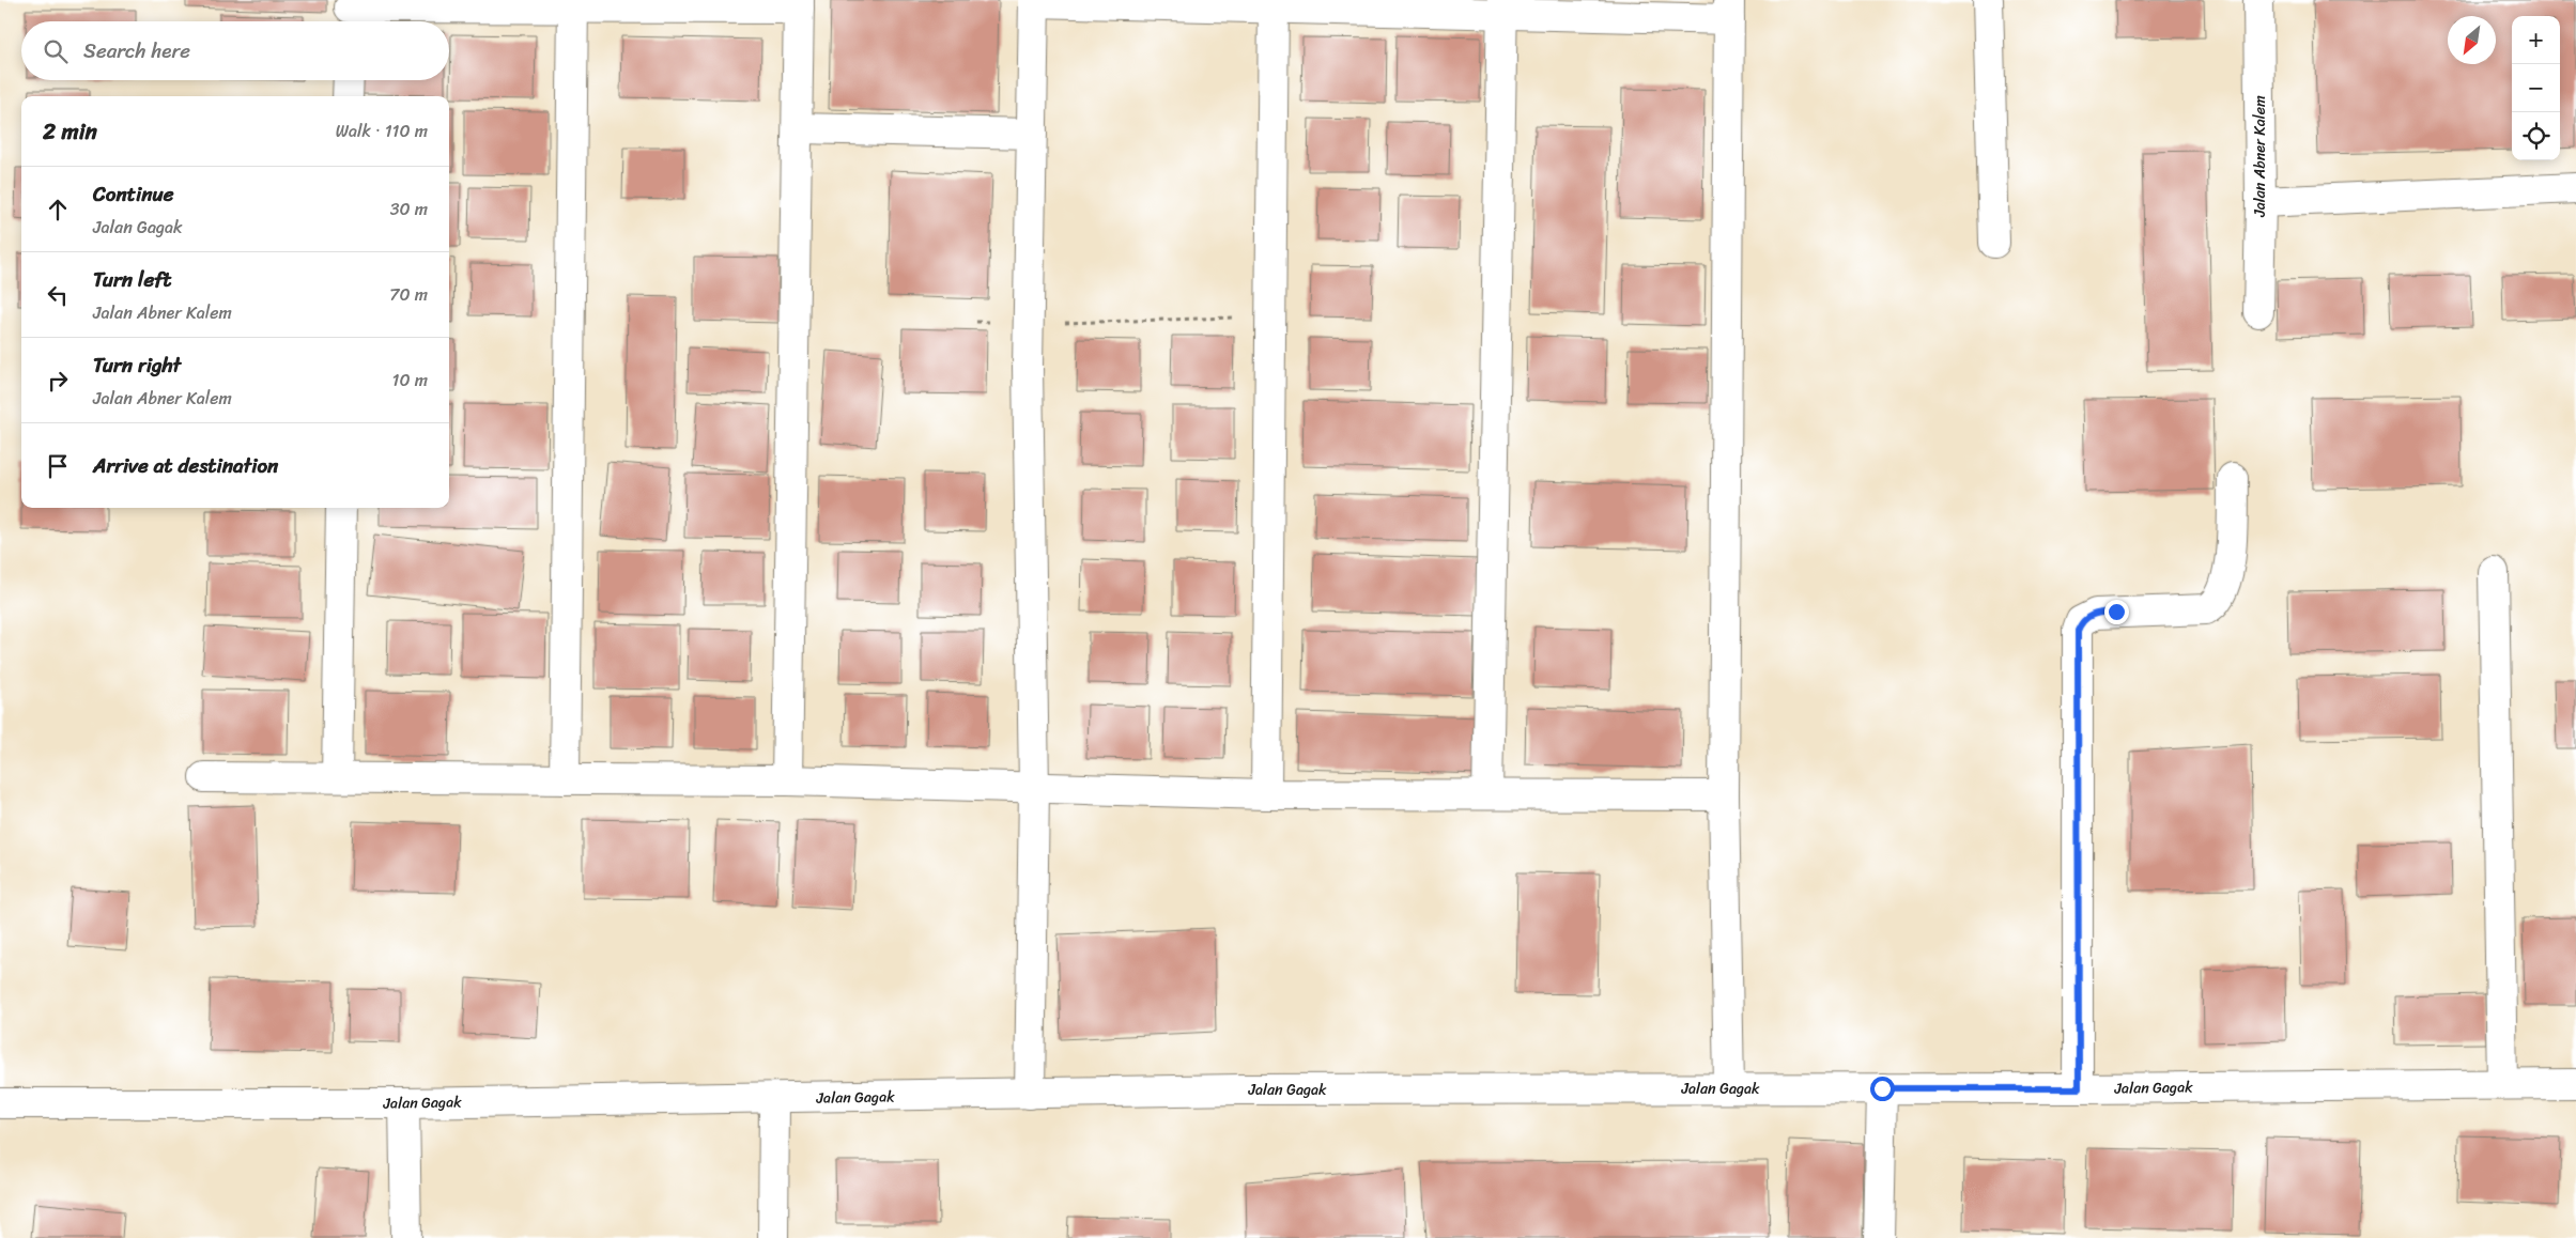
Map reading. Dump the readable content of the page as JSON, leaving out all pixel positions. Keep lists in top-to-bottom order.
{
  "streets": {
    "street": ["Jalan Abner Kalem", "Jalan Gagak"]
  },
  "north": "bottom left",
  "page": {
    "map_buttons": ["+", "−"],
    "search": "Search here",
    "heading": ["2 min", "Walk · 110 m"],
    "list": [
      ["Continue", "Jalan Gagak", "30 m"],
      ["Turn left", "Jalan Abner Kalem", "70 m"],
      ["Turn right", "Jalan Abner Kalem", "10 m"],
      "Arrive at destination"
    ]
  }
}
